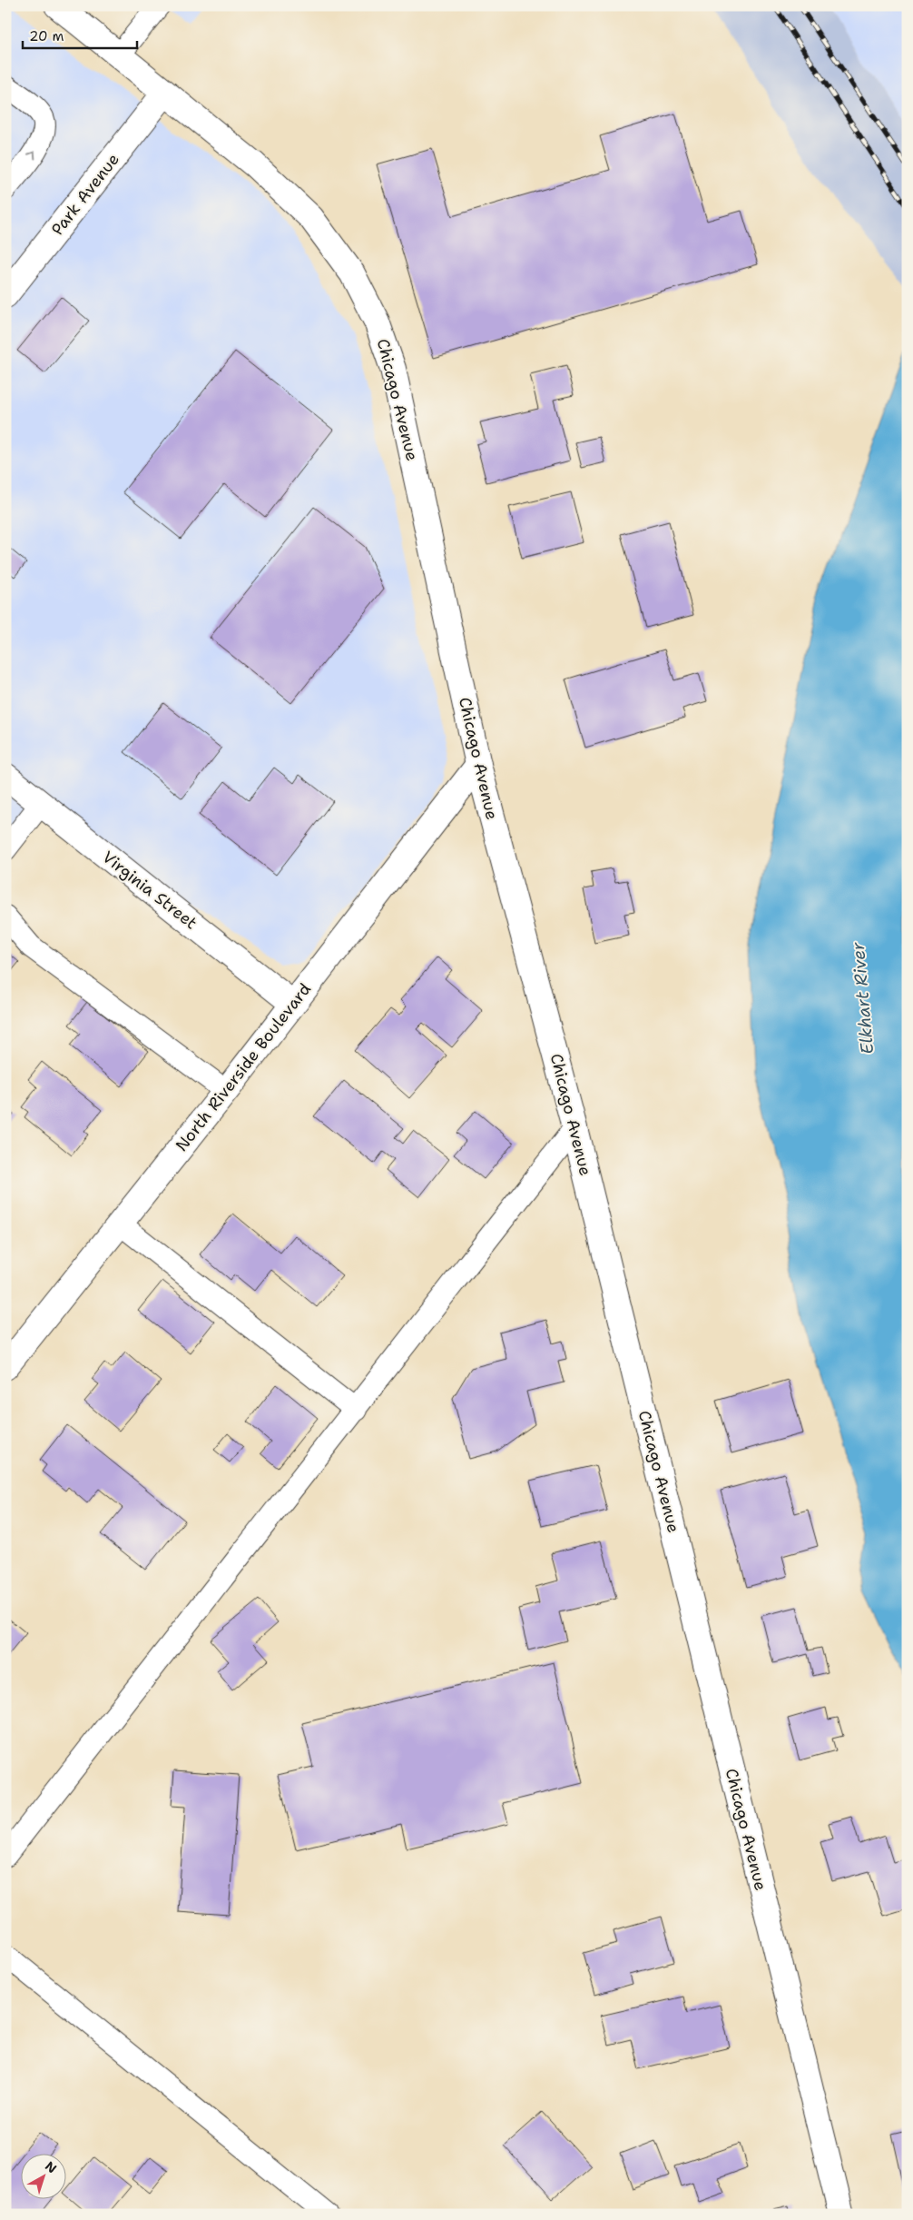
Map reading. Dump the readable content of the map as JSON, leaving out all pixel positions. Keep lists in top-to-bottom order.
{
  "streets": {
    "street": [
      "Park Avenue",
      "Chicago Avenue",
      "Virginia Street",
      "North Riverside Boulevard"
    ]
  },
  "crossings": [
    ["Park Avenue", "Chicago Avenue"],
    ["Chicago Avenue", "North Riverside Boulevard"],
    ["Virginia Street", "North Riverside Boulevard"]
  ],
  "water": ["Elkhart River"],
  "scale_bar": "20 m",
  "north": "top right"
}
